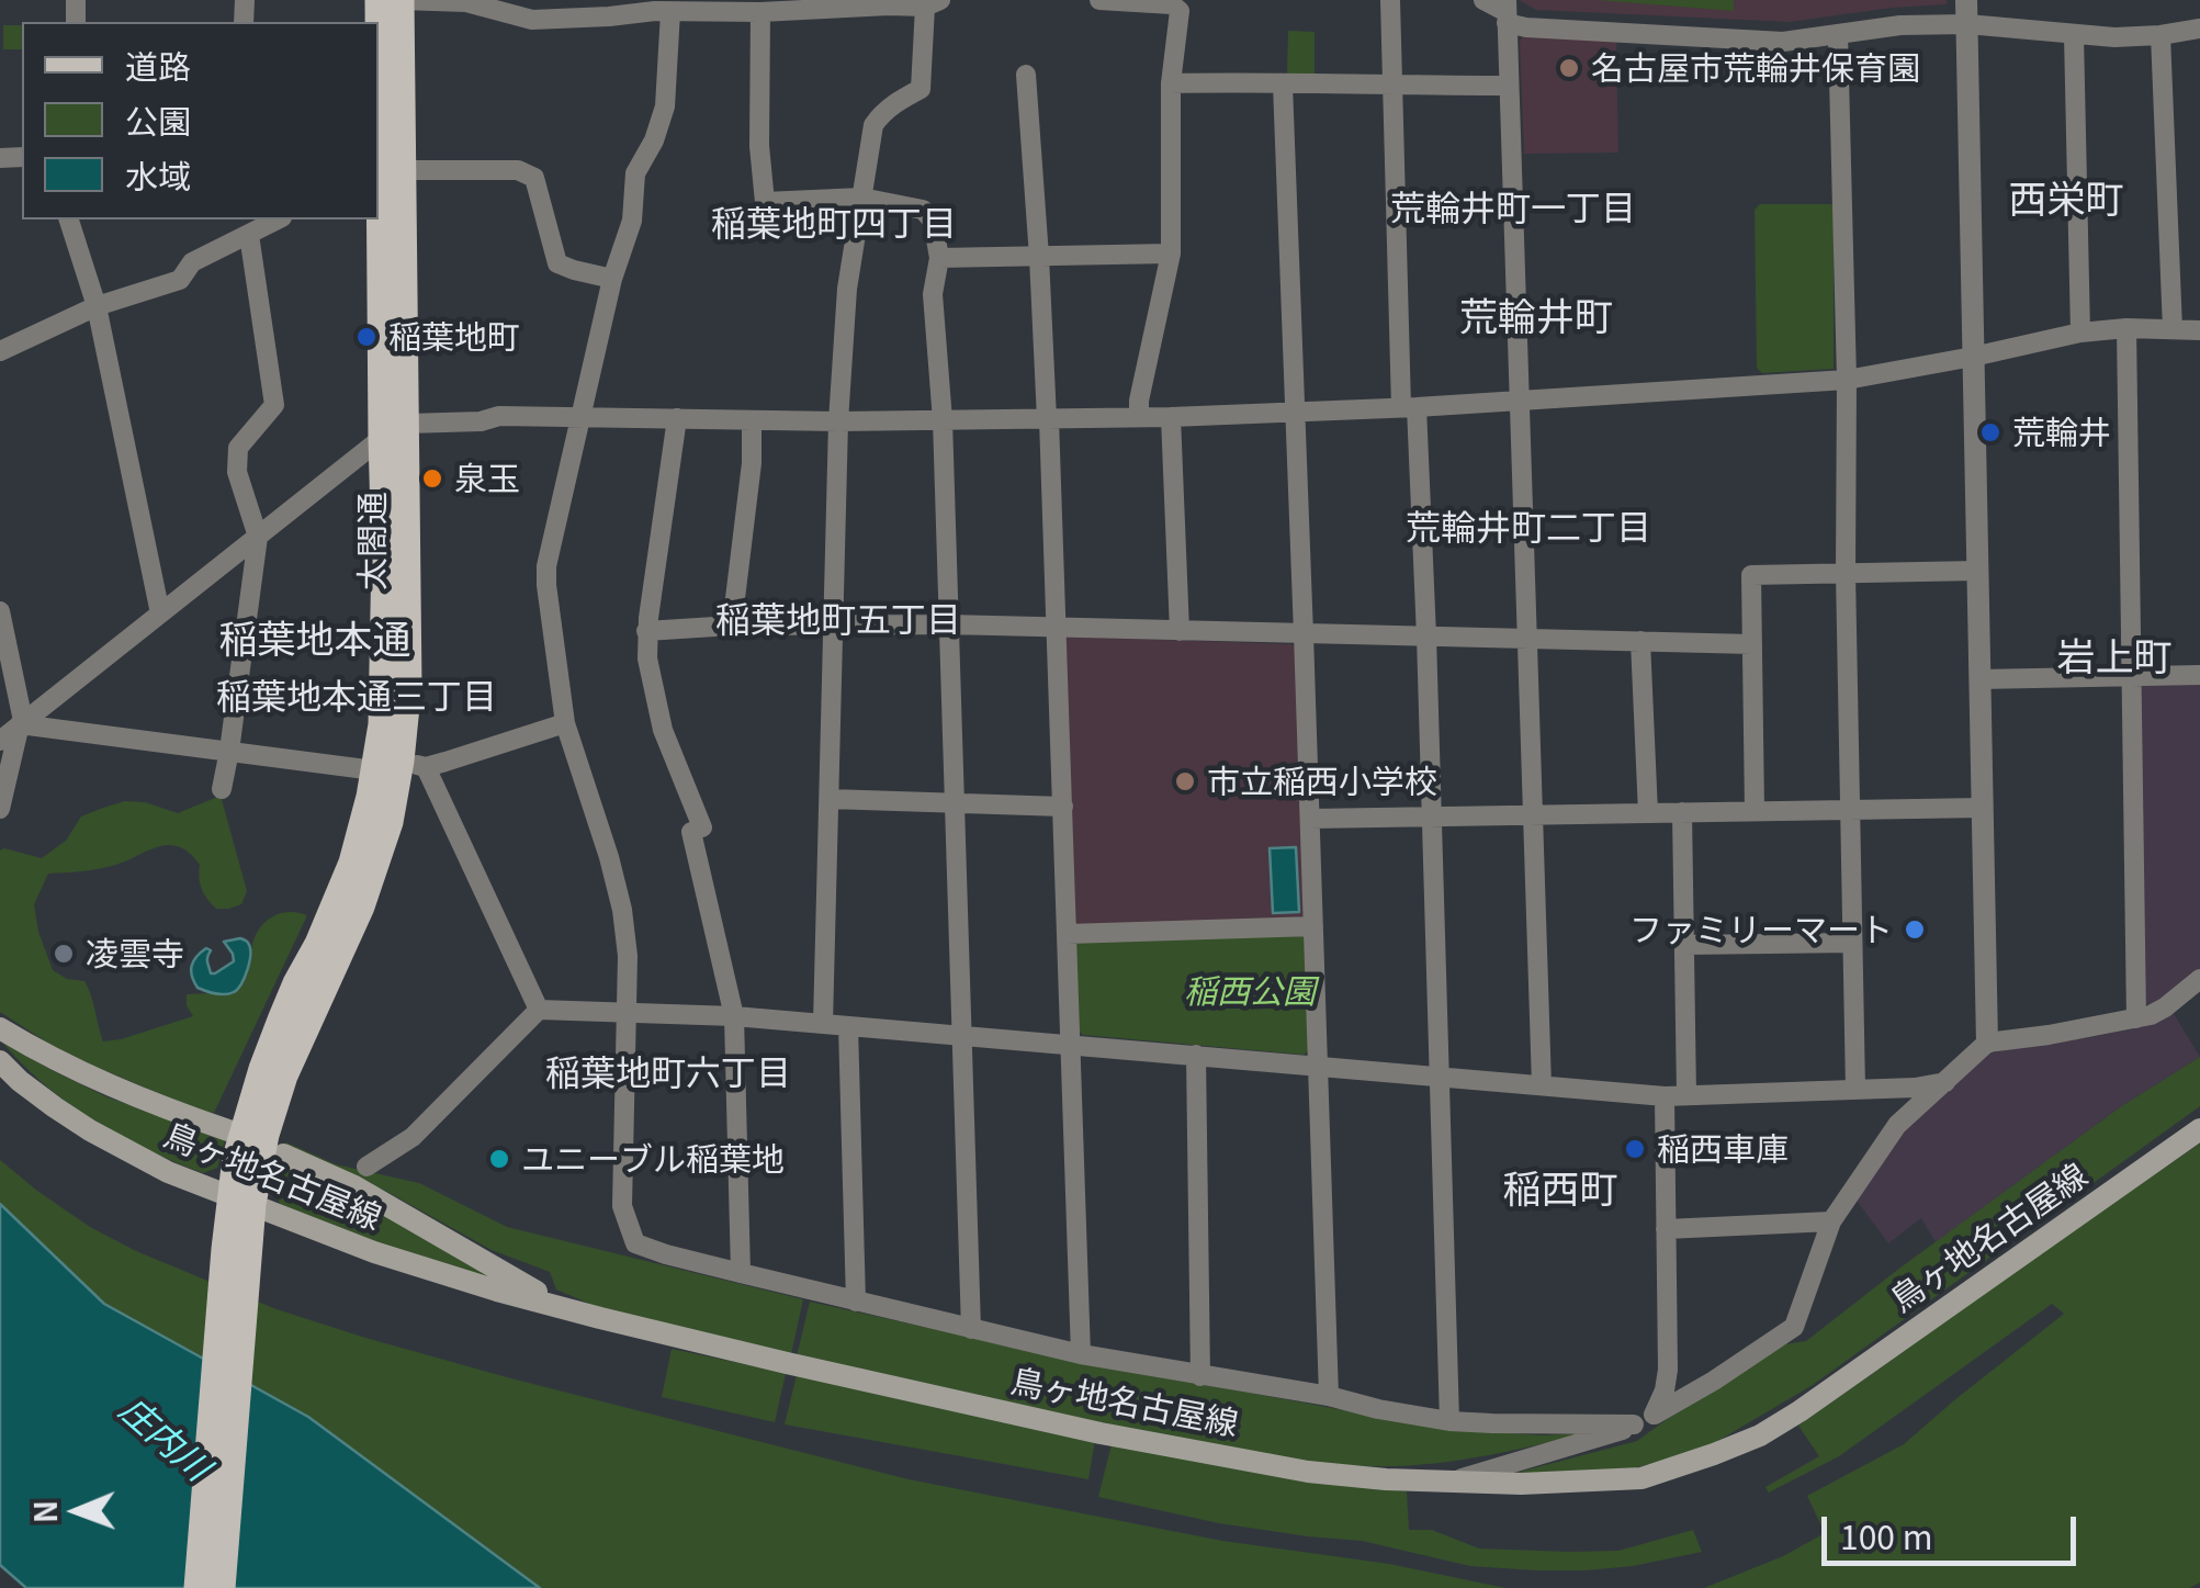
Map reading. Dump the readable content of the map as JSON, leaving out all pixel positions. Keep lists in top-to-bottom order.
{
  "streets": {
    "main road": ["太閤通", "鳥ヶ地名古屋線"]
  },
  "crossings": [
    ["太閤通", "鳥ヶ地名古屋線"]
  ],
  "districts": [
    "西栄町",
    "荒輪井町一丁目",
    "稲葉地町四丁目",
    "荒輪井町",
    "荒輪井町二丁目",
    "稲葉地町五丁目",
    "稲葉地本通",
    "岩上町",
    "稲葉地本通三丁目",
    "稲葉地町六丁目",
    "稲西町"
  ],
  "water": ["庄内川"],
  "parks": ["稲西公園"],
  "places": [
    "名古屋市荒輪井保育園",
    "稲葉地町",
    "荒輪井",
    "泉玉",
    "市立稲西小学校",
    "ファミリーマート",
    "凌雲寺",
    "稲西車庫",
    "ユニーブル稲葉地"
  ],
  "legend": ["道路", "公園", "水域"],
  "scale_bar": "100 m",
  "north": "left"
}
